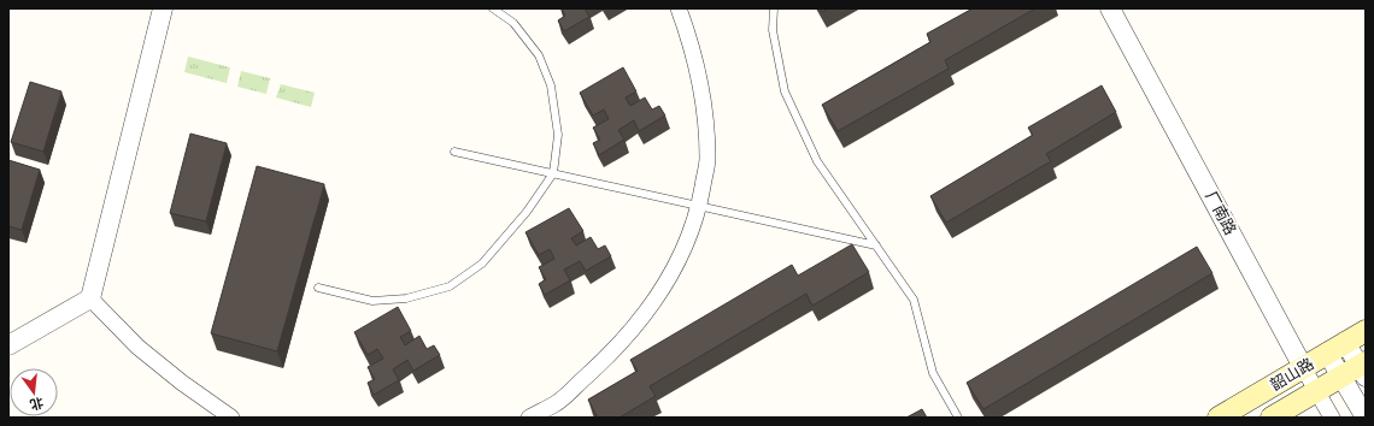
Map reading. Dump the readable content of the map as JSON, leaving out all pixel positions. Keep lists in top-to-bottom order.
{
  "streets": {
    "main road": ["韶山路"],
    "street": ["厂南路"]
  },
  "crossings": [
    ["厂南路", "韶山路"]
  ],
  "north": "bottom"
}
